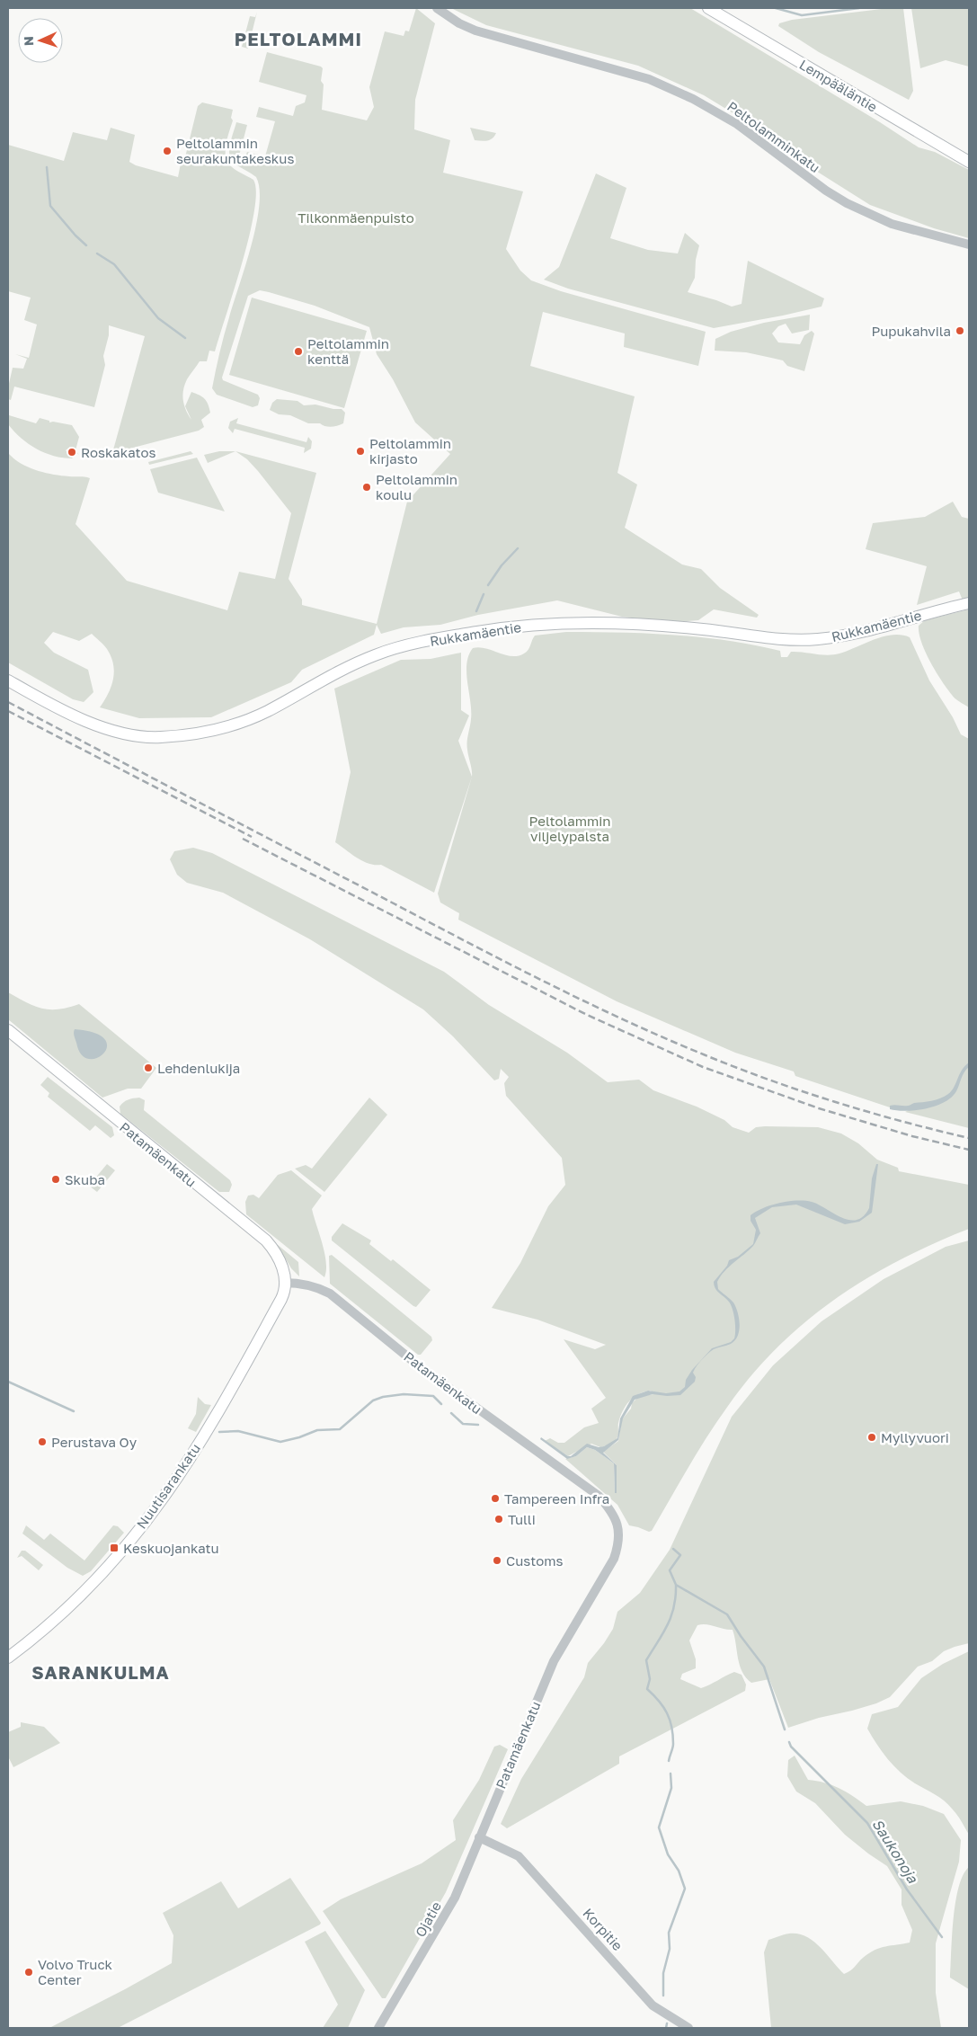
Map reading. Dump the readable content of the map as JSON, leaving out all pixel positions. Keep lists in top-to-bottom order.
{
  "streets": {
    "main road": [
      "Lempääläntie",
      "Rukkamäentie",
      "Patamäenkatu",
      "Nuutisarankatu"
    ],
    "street": ["Peltolamminkatu", "Ojatie", "Korpitie"]
  },
  "crossings": [
    ["Patamäenkatu", "Nuutisarankatu"],
    ["Patamäenkatu", "Ojatie"],
    ["Patamäenkatu", "Korpitie"],
    ["Ojatie", "Korpitie"]
  ],
  "districts": ["PELTOLAMMI", "SARANKULMA"],
  "water": ["Saukonoja"],
  "parks": ["Tilkonmäenpuisto", "Peltolammin viljelypalsta"],
  "places": {
    "other": [
      "Peltolammin seurakuntakeskus",
      "Pupukahvila",
      "Peltolammin kenttä",
      "Peltolammin kirjasto",
      "Roskakatos",
      "Peltolammin koulu",
      "Lehdenlukija",
      "Skuba",
      "Myllyvuori",
      "Perustava Oy",
      "Tampereen Infra",
      "Tulli",
      "Customs",
      "Volvo Truck Center"
    ],
    "transit": ["Keskuojankatu"]
  },
  "north": "left"
}
